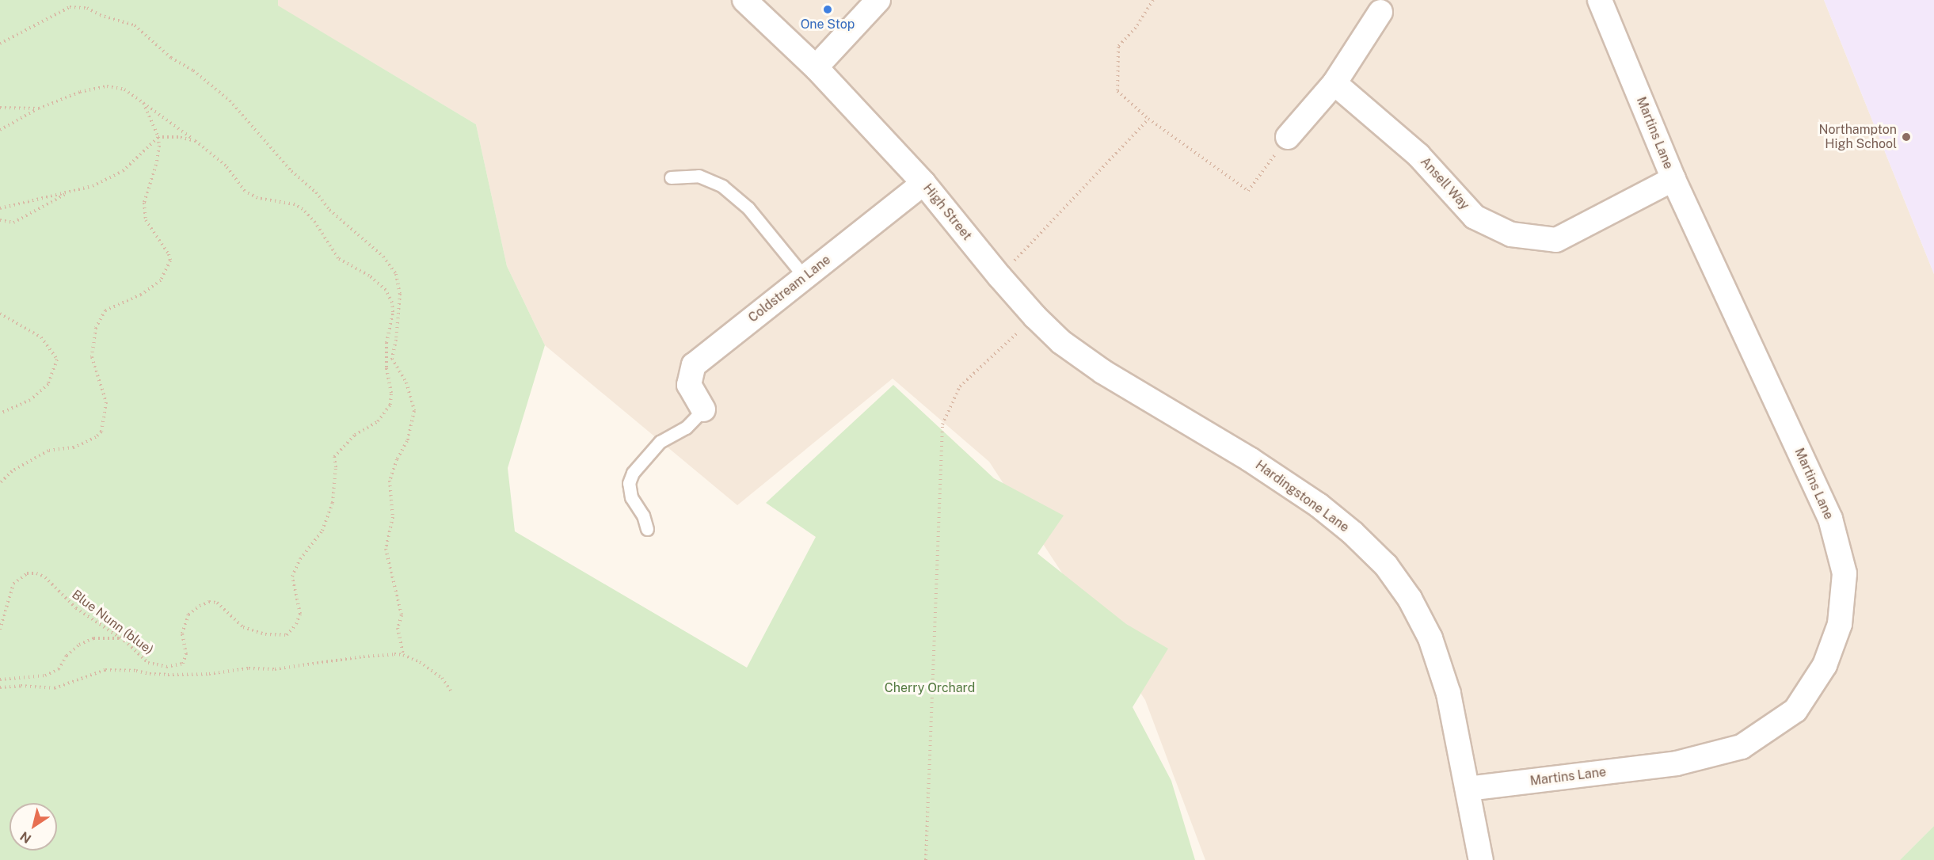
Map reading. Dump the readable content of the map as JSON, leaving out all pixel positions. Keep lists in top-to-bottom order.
{
  "streets": {
    "street": [
      "Martins Lane",
      "Ansell Way",
      "High Street",
      "Coldstream Lane",
      "Hardingstone Lane"
    ],
    "path": ["Blue Nunn (blue)"]
  },
  "crossings": [
    ["Martins Lane", "Ansell Way"],
    ["Martins Lane", "Hardingstone Lane"],
    ["High Street", "Coldstream Lane"],
    ["High Street", "Hardingstone Lane"]
  ],
  "parks": ["Cherry Orchard"],
  "places": ["One Stop", "Northampton High School"],
  "north": "bottom left"
}
